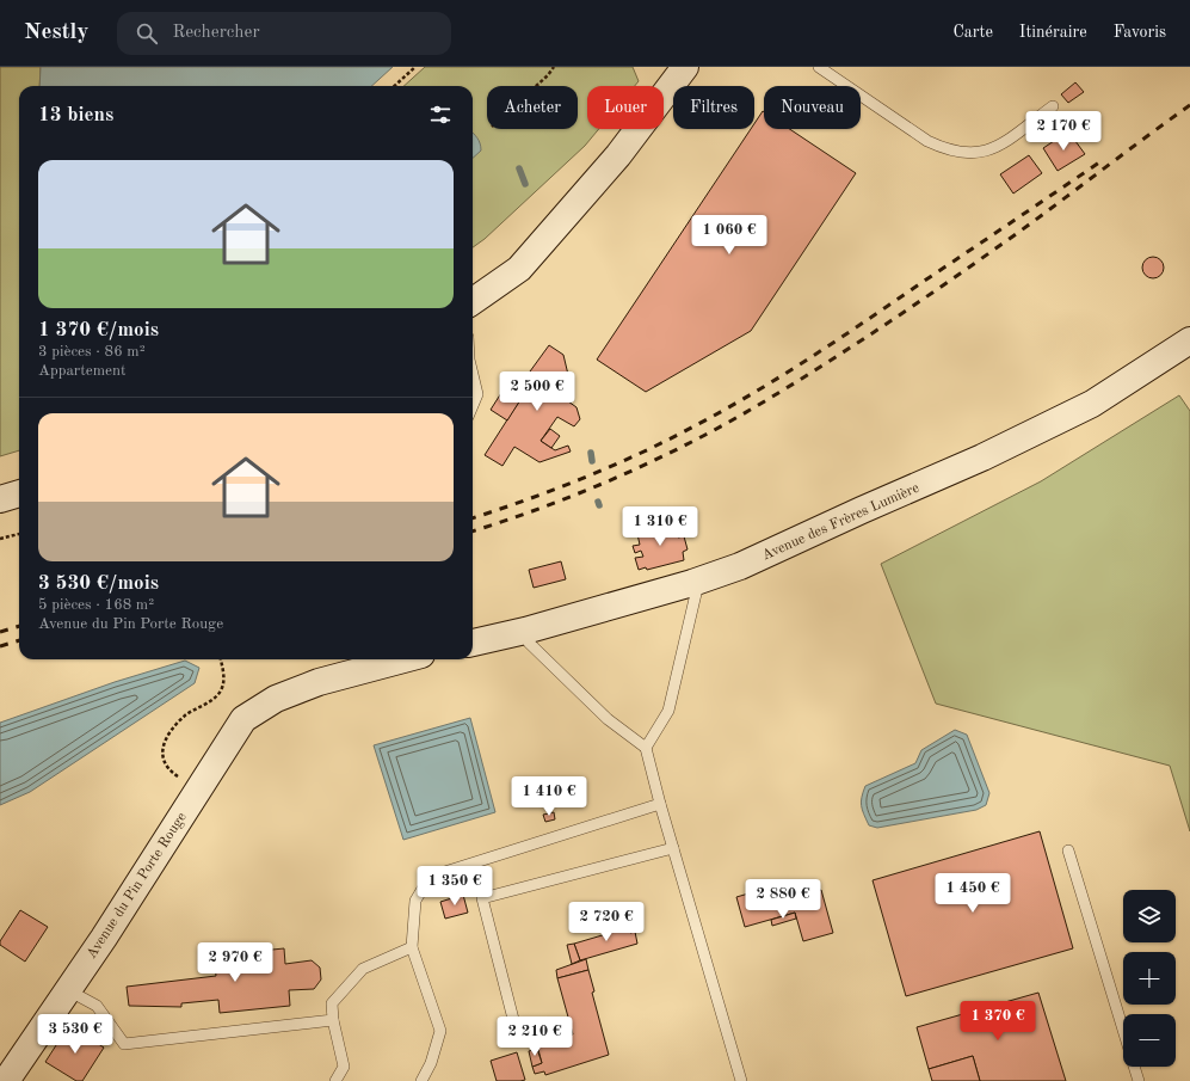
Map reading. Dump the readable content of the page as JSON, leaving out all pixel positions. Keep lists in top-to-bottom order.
{
  "streets": {
    "street": ["Avenue des Frères Lumière", "Avenue du Pin Porte Rouge"]
  },
  "page": {
    "header": "Nestly",
    "search": "Rechercher",
    "nav": ["Carte", "Itinéraire", "Favoris"],
    "chip": [
      "Acheter",
      "Louer",
      "Filtres",
      "Nouveau"
    ],
    "heading": "13 biens",
    "price": [
      "2 170 €",
      "1 060 €",
      "2 500 €",
      "1 310 €",
      "1 410 €",
      "1 350 €",
      "1 450 €",
      "2 880 €",
      "2 720 €",
      "2 970 €",
      "1 370 €",
      "3 530 €",
      "2 210 €"
    ],
    "list": [
      {
        "name": "1 370 €/mois",
        "note": "3 pièces · 86 m² · Appartement"
      },
      {
        "name": "3 530 €/mois",
        "note": "5 pièces · 168 m² · Avenue du Pin Porte Rouge"
      }
    ],
    "map_buttons": ["+", "−"]
  }
}
